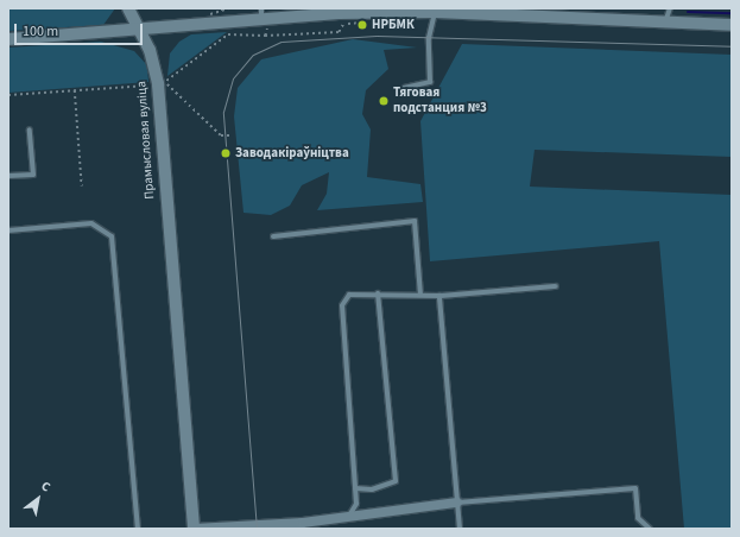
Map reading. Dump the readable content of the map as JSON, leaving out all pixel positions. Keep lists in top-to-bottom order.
{
  "streets": {
    "main road": ["Прамысловая вуліца"]
  },
  "places": ["НРБМК", "Тяговая подстанция №3", "Заводакіраўніцтва"],
  "scale_bar": "100 m",
  "north": "top right"
}
